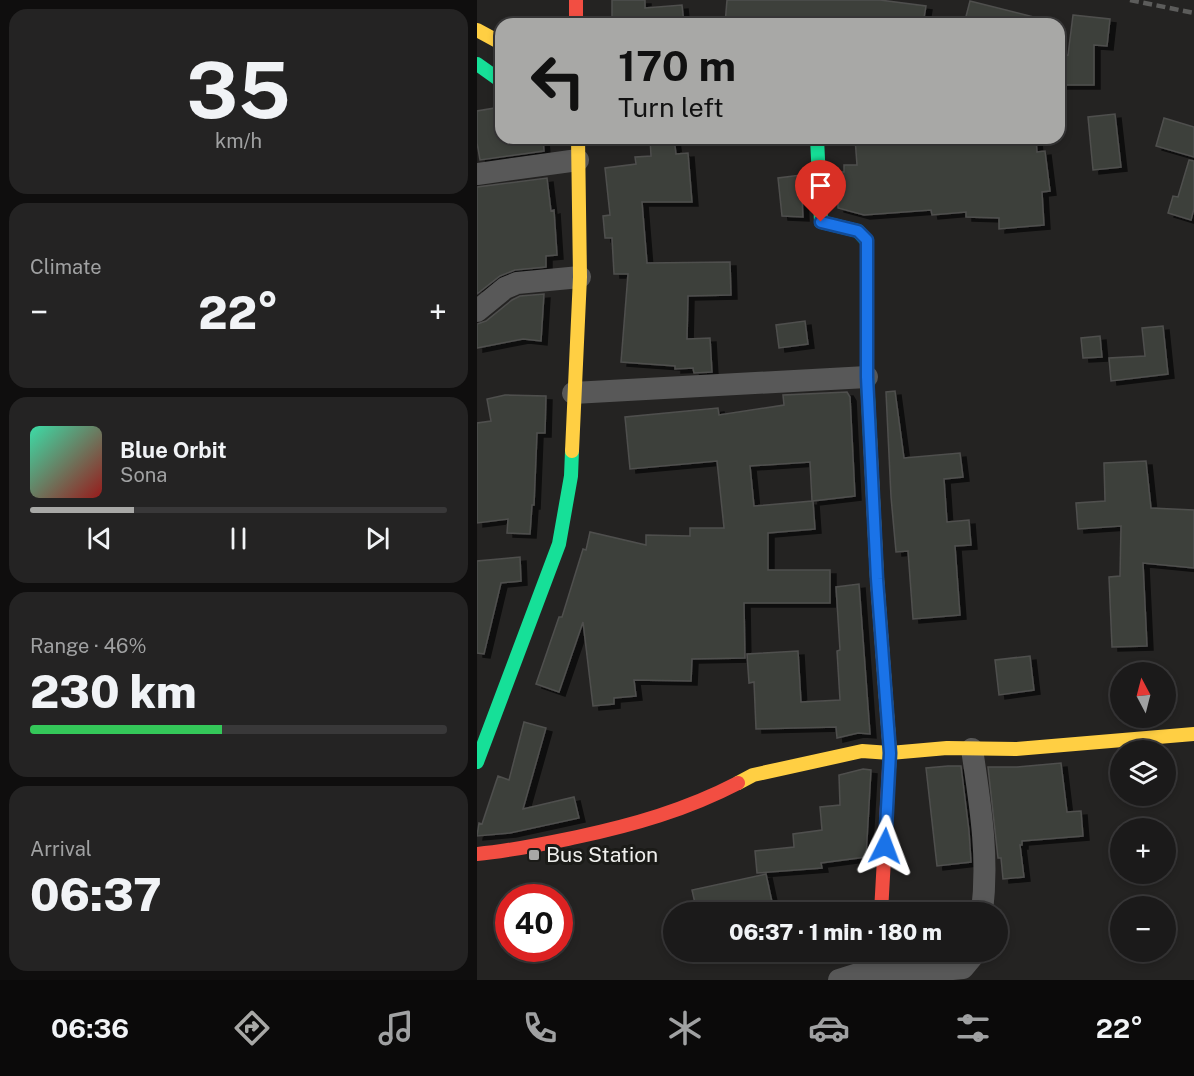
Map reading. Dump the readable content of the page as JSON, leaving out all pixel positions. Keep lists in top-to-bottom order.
{
  "places": {
    "transit": ["Bus Station"]
  },
  "north": "top",
  "page": {
    "tile": [
      ["35", "km/h"],
      "Climate",
      ["Range · 46%", "230 km"],
      ["Arrival", "06:37"]
    ],
    "turn": ["170 m", "Turn left"],
    "heat": ["−", "22°", "+"],
    "song": ["Blue Orbit", "Sona"],
    "map_buttons": ["+", "−"],
    "limit": "40",
    "trip": "06:37 · 1 min · 180 m",
    "tabs": ["06:36", "22°"]
  }
}
